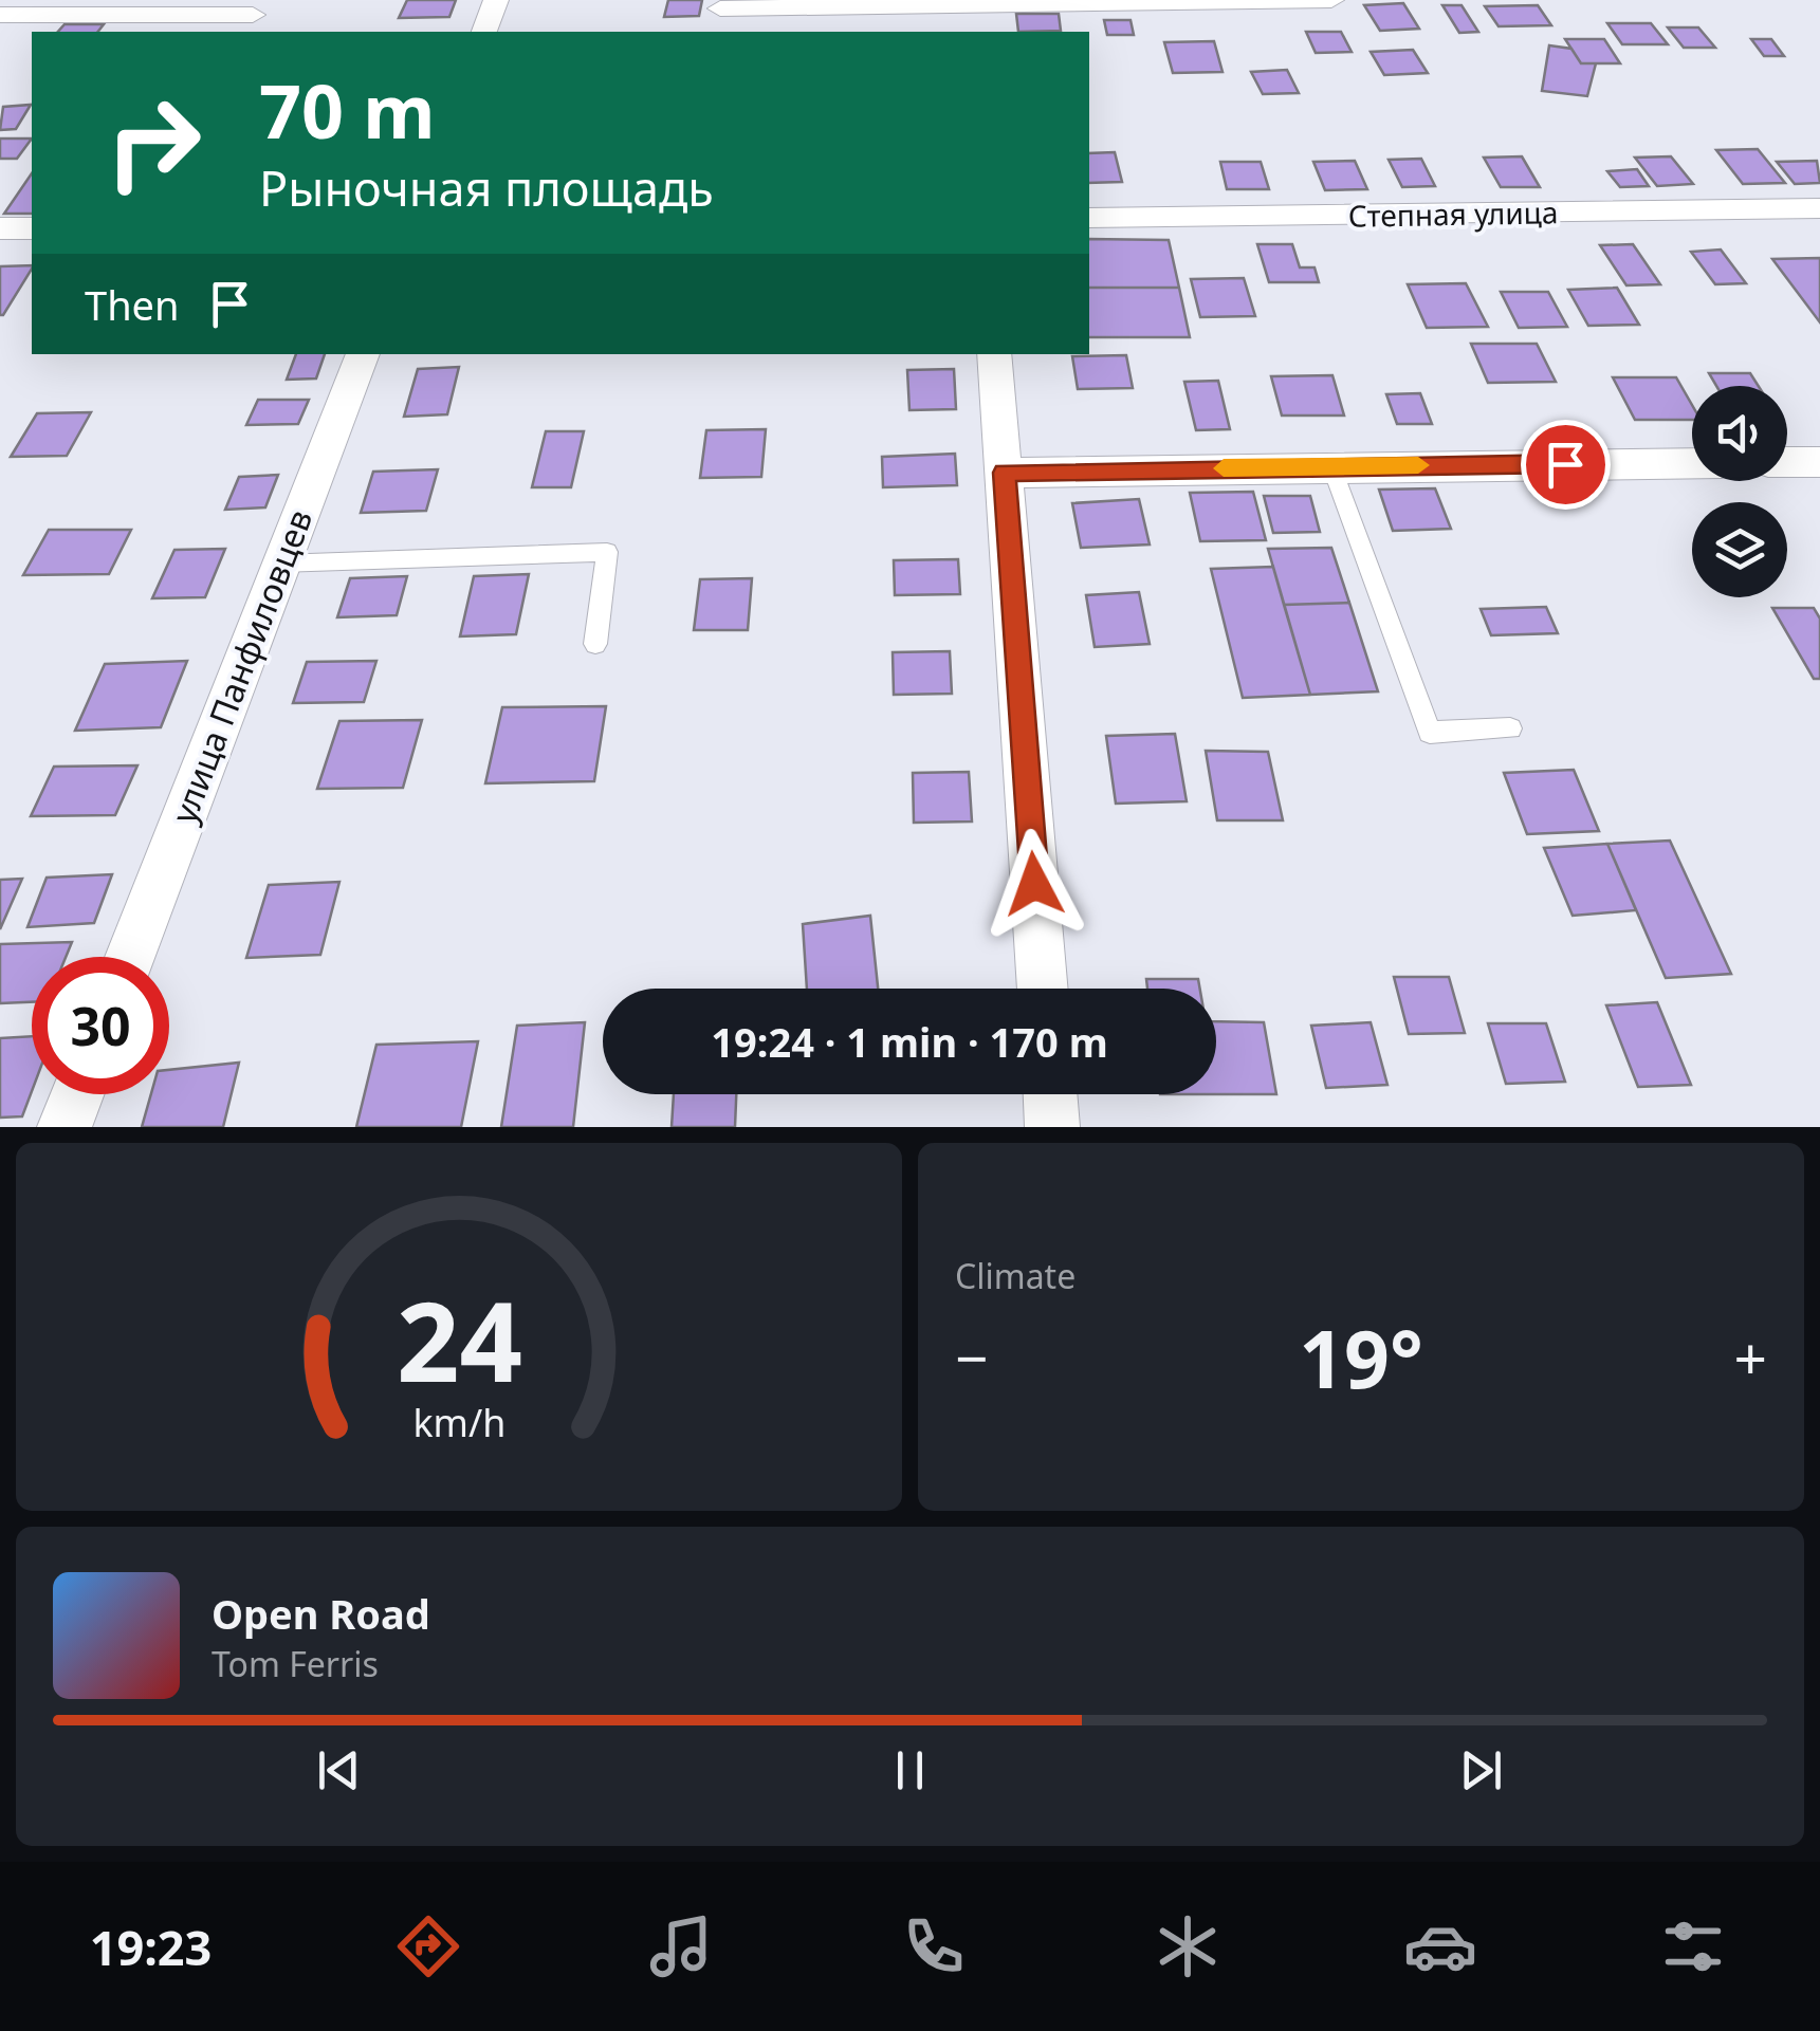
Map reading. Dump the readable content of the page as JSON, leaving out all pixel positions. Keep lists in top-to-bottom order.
{
  "streets": {
    "street": ["Степная улица", "улица Панфиловцев"]
  },
  "page": {
    "turn": ["70 m", "Рыночная площадь"],
    "then": "Then",
    "limit": "30",
    "trip": "19:24 · 1 min · 170 m",
    "tile": "Climate",
    "heat": ["−", "19°", "+"],
    "song": ["Open Road", "Tom Ferris"],
    "tabs": "19:23",
    "gauge": ["24", "km/h"]
  }
}
